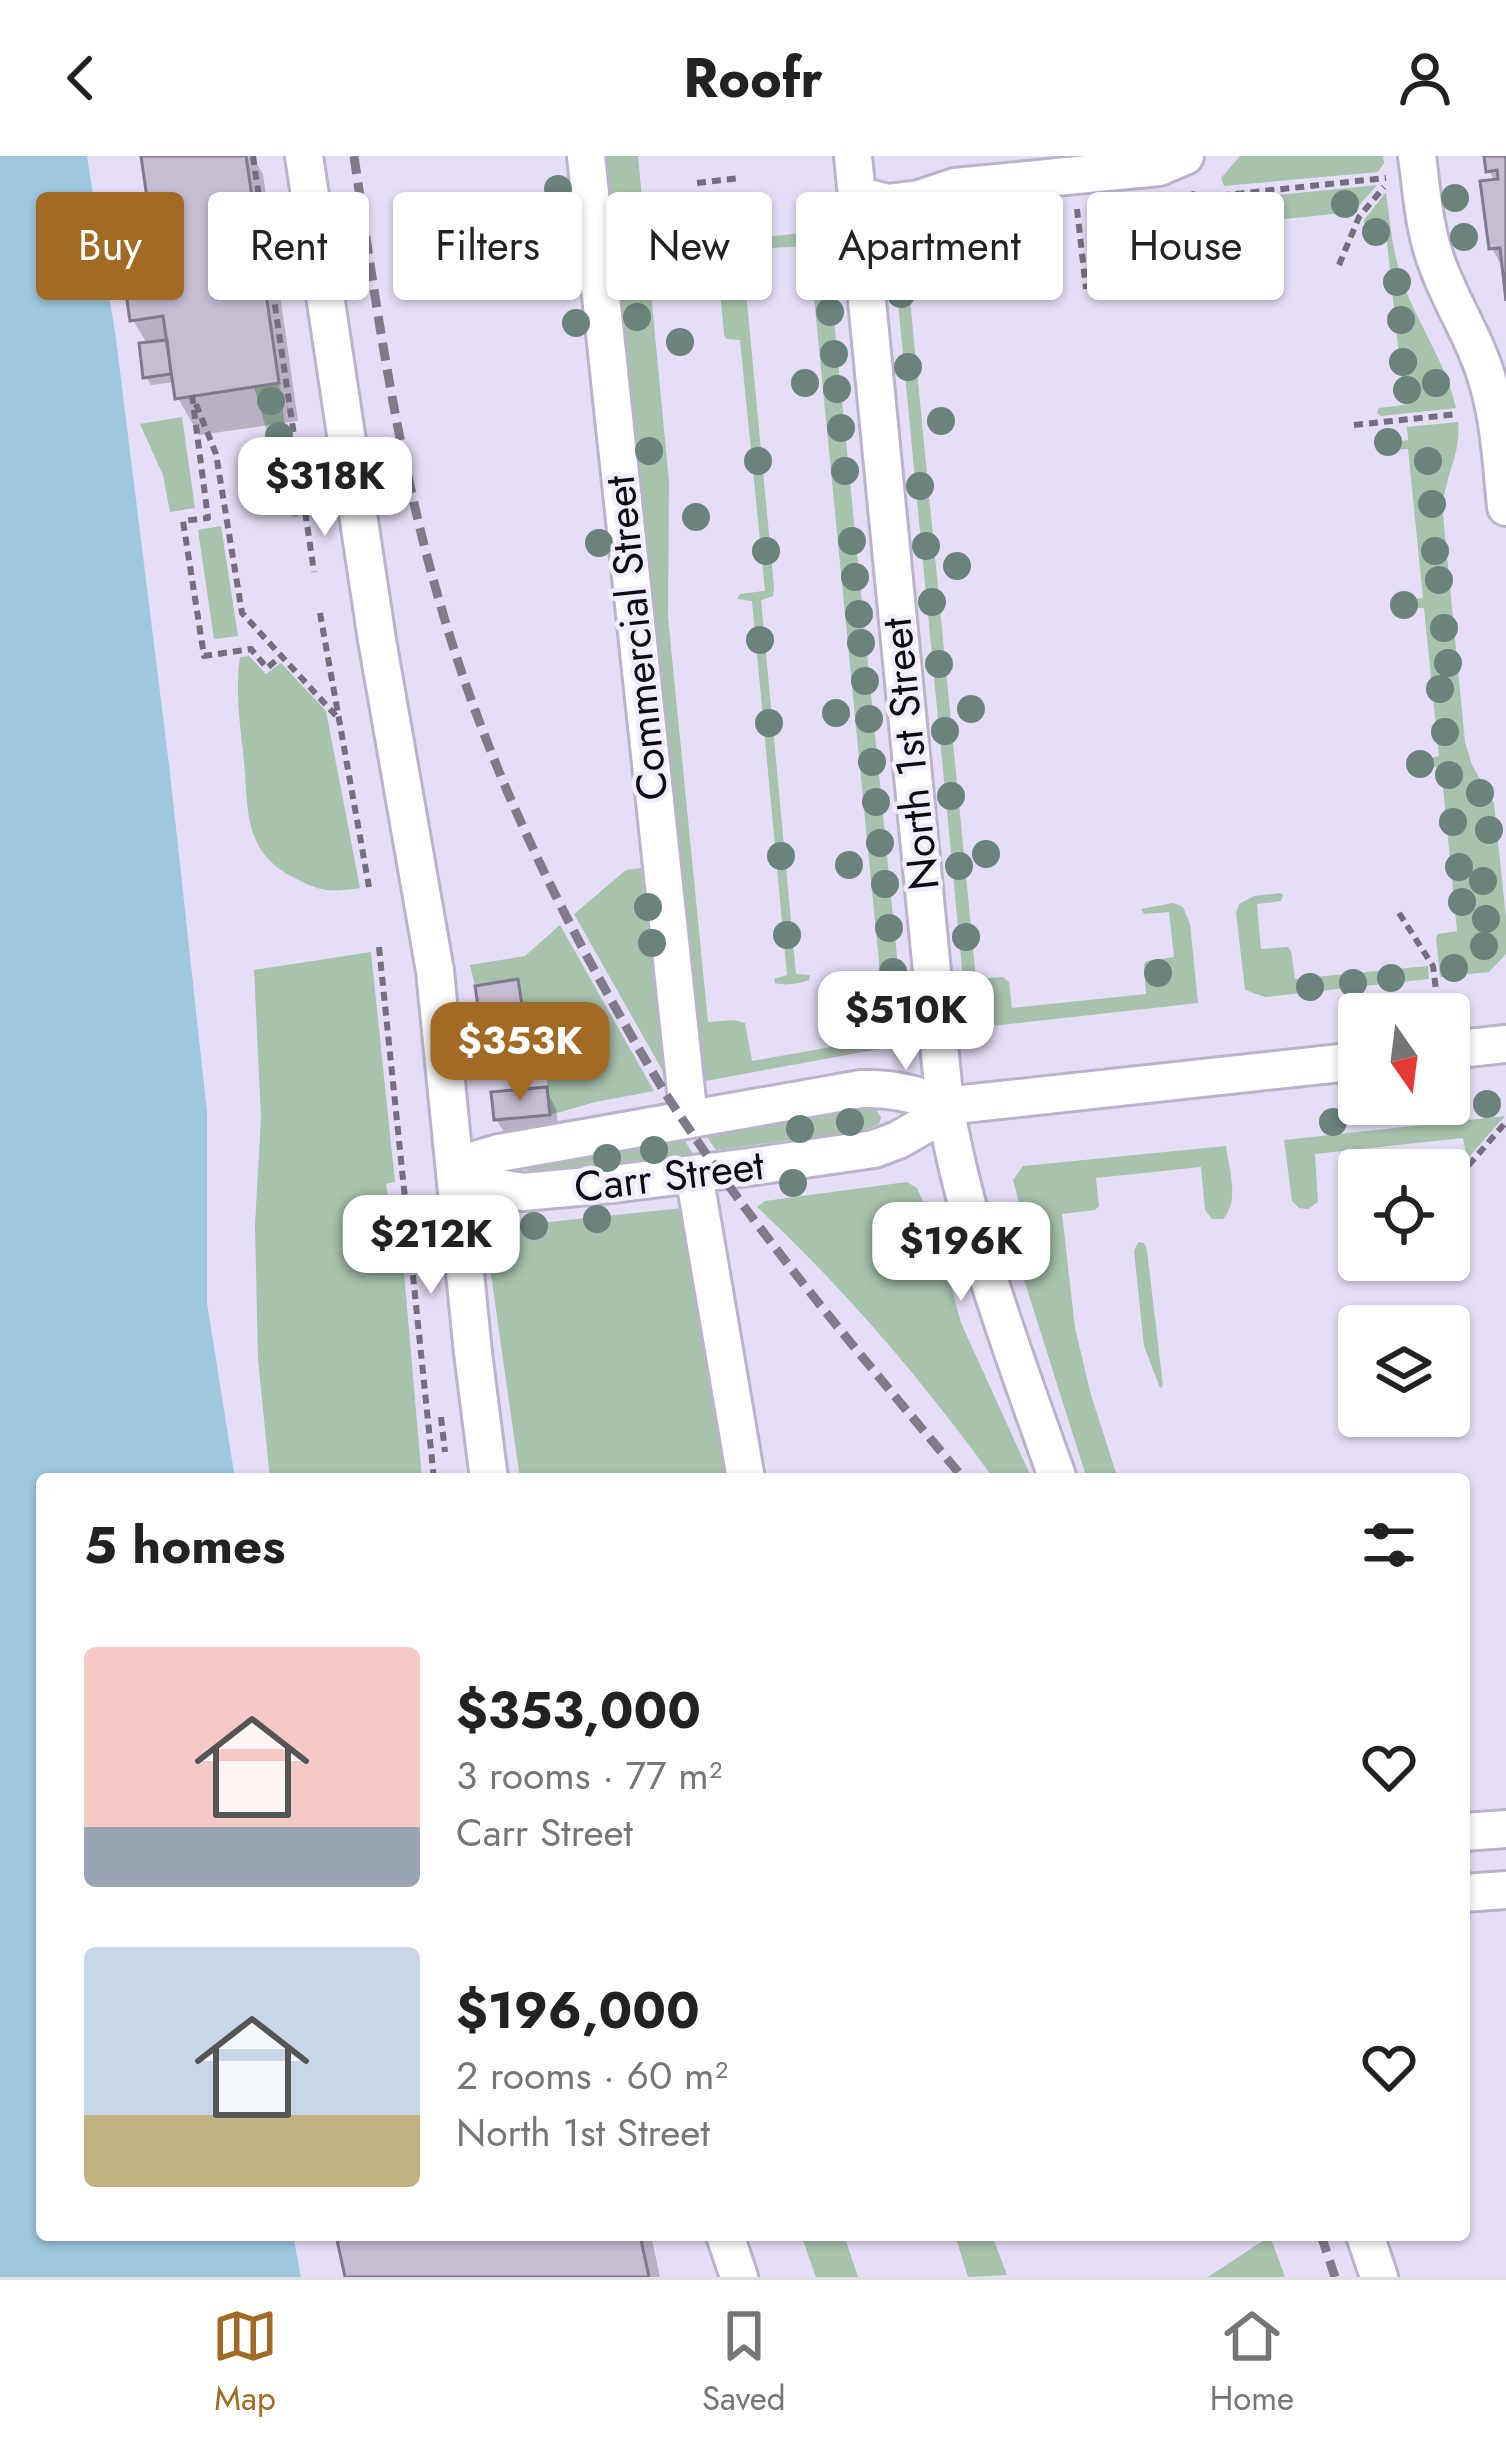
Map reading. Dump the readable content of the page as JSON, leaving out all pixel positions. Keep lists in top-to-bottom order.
{
  "streets": {
    "street": ["Commercial Street", "North 1st Street", "Carr Street"]
  },
  "crossings": [
    ["Commercial Street", "Carr Street"],
    ["North 1st Street", "Carr Street"]
  ],
  "north": "bottom",
  "page": {
    "header": "Roofr",
    "chip": [
      "Buy",
      "Rent",
      "Filters",
      "New",
      "Apartment",
      "House"
    ],
    "price": [
      "$318K",
      "$510K",
      "$353K",
      "$212K",
      "$196K"
    ],
    "heading": "5 homes",
    "list": [
      {
        "name": "$353,000",
        "note": "3 rooms · 77 m² · Carr Street"
      },
      {
        "name": "$196,000",
        "note": "2 rooms · 60 m² · North 1st Street"
      }
    ],
    "tabs": ["Map", "Saved", "Home"]
  }
}
